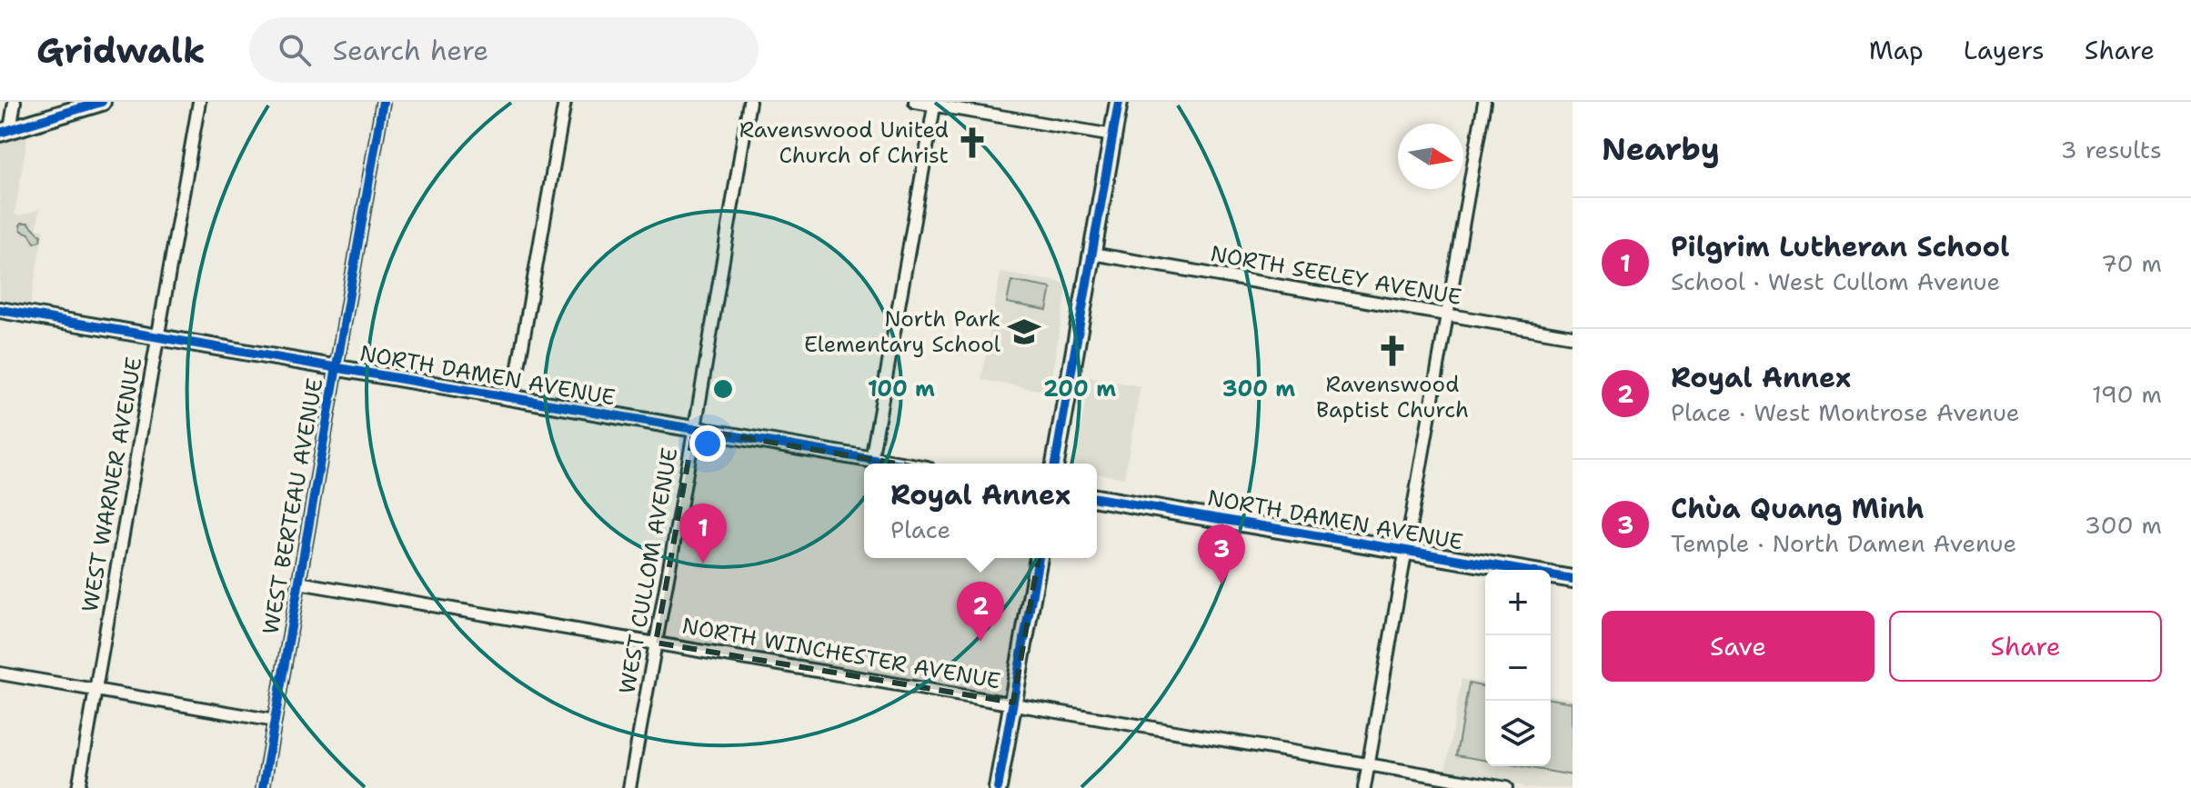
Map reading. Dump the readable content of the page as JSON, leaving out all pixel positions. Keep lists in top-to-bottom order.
{
  "streets": {
    "main road": ["NORTH DAMEN AVENUE"],
    "street": [
      "NORTH SEELEY AVENUE",
      "WEST WARNER AVENUE",
      "WEST BERTEAU AVENUE",
      "WEST CULLOM AVENUE",
      "NORTH WINCHESTER AVENUE"
    ]
  },
  "crossings": [
    ["NORTH DAMEN AVENUE", "WEST WARNER AVENUE"],
    ["NORTH DAMEN AVENUE", "WEST BERTEAU AVENUE"],
    ["NORTH DAMEN AVENUE", "WEST CULLOM AVENUE"],
    ["WEST BERTEAU AVENUE", "NORTH WINCHESTER AVENUE"],
    ["WEST CULLOM AVENUE", "NORTH WINCHESTER AVENUE"]
  ],
  "places": {
    "church": ["Ravenswood United Church of Christ", "Ravenswood Baptist Church"],
    "school or university": ["North Park Elementary School"]
  },
  "north": "right",
  "page": {
    "header": "Gridwalk",
    "search": "Search here",
    "nav": ["Map", "Layers", "Share"],
    "heading": ["Nearby", "3 results"],
    "list": [
      {
        "mark": "1",
        "name": "Pilgrim Lutheran School",
        "note": "School · West Cullom Avenue",
        "value": "70 m"
      },
      {
        "mark": "2",
        "name": "Royal Annex",
        "note": "Place · West Montrose Avenue",
        "value": "190 m"
      },
      {
        "mark": "3",
        "name": "Chùa Quang Minh",
        "note": "Temple · North Damen Avenue",
        "value": "300 m"
      }
    ],
    "popup": ["Royal Annex", "Place"],
    "pins": ["1", "3", "2"],
    "map_buttons": ["+", "−"],
    "buttons": ["Save", "Share"]
  },
  "rings": ["100 m", "200 m", "300 m"]
}
